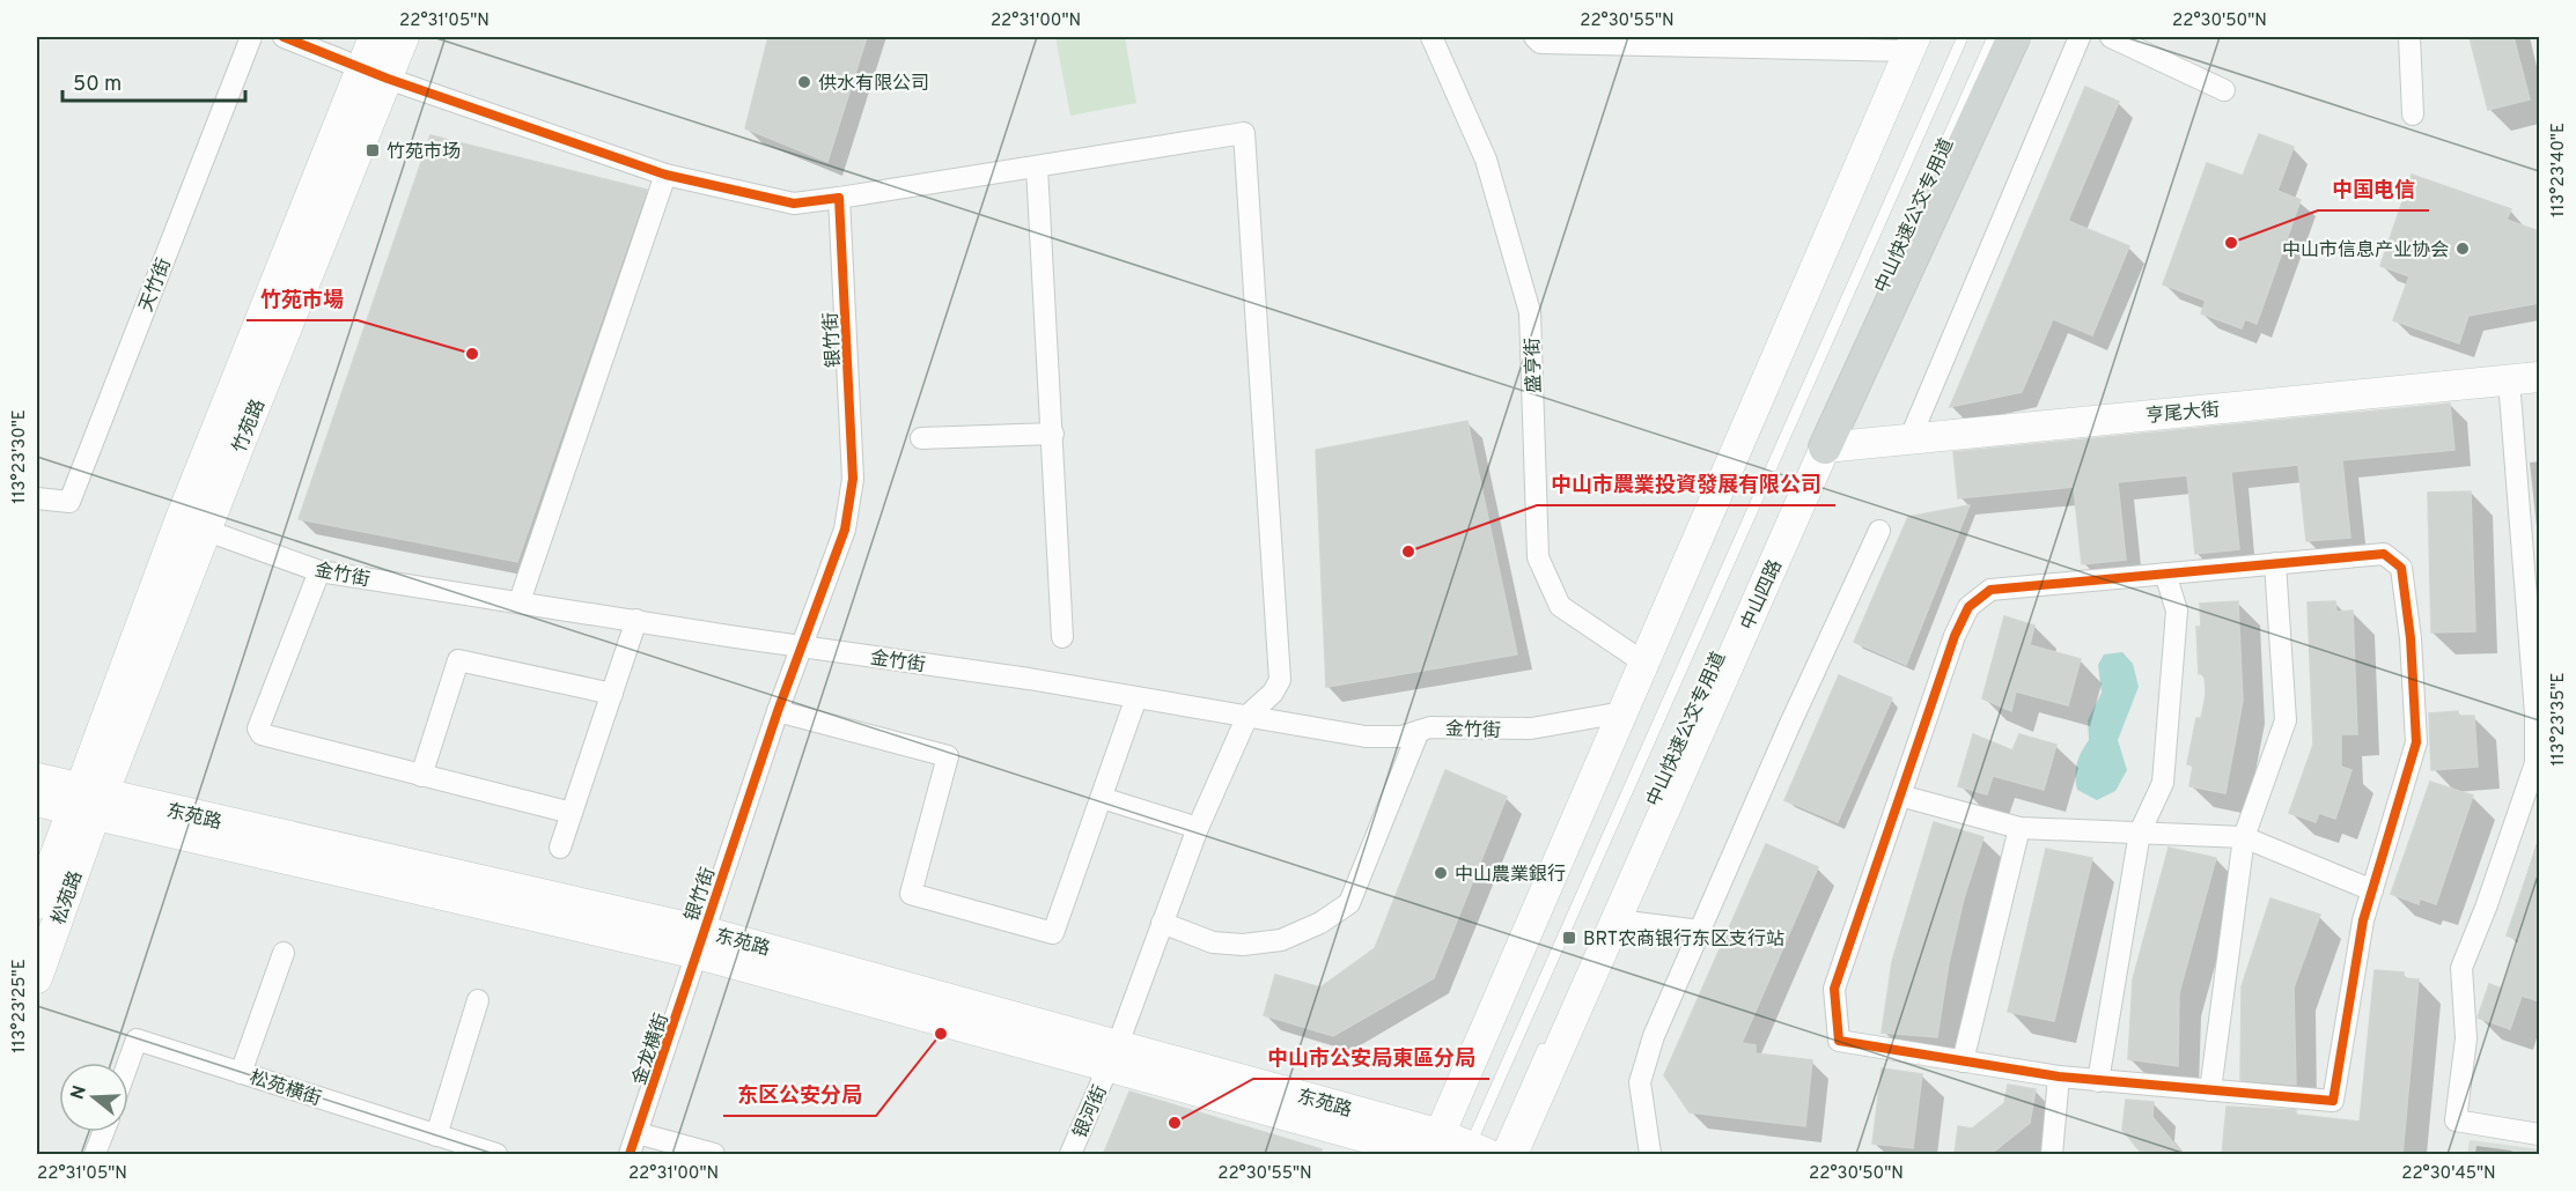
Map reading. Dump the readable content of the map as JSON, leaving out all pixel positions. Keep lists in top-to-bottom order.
{
  "streets": {
    "main road": ["中山四路"],
    "street": [
      "天竹街",
      "银竹街",
      "盛亨街",
      "亨尾大街",
      "竹苑路",
      "金竹街",
      "东苑路",
      "松苑路",
      "金龙横街",
      "松苑横街",
      "银河街"
    ],
    "lane": ["中山快速公交专用道"]
  },
  "crossings": [
    ["中山快速公交专用道", "东苑路"],
    ["银竹街", "金竹街"],
    ["银竹街", "东苑路"],
    ["银竹街", "金龙横街"],
    ["亨尾大街", "中山四路"],
    ["竹苑路", "金竹街"],
    ["竹苑路", "东苑路"],
    ["竹苑路", "松苑路"],
    ["金竹街", "银河街"],
    ["东苑路", "松苑路"],
    ["东苑路", "金龙横街"],
    ["东苑路", "银河街"]
  ],
  "places": {
    "other": [
      "供水有限公司",
      "中国电信",
      "中山市信息产业协会",
      "竹苑市場",
      "中山市農業投資發展有限公司",
      "中山農業銀行",
      "东区公安分局",
      "中山市公安局東區分局"
    ],
    "transit": ["竹苑市场", "BRT农商银行东区支行站"]
  },
  "scale_bar": "50 m",
  "north": "left",
  "coordinates": [
    "22°31'05\"N",
    "22°31'00\"N",
    "22°30'55\"N",
    "22°30'50\"N",
    "113°23'40\"E",
    "113°23'30\"E",
    "113°23'35\"E",
    "113°23'25\"E",
    "22°30'45\"N"
  ]
}
